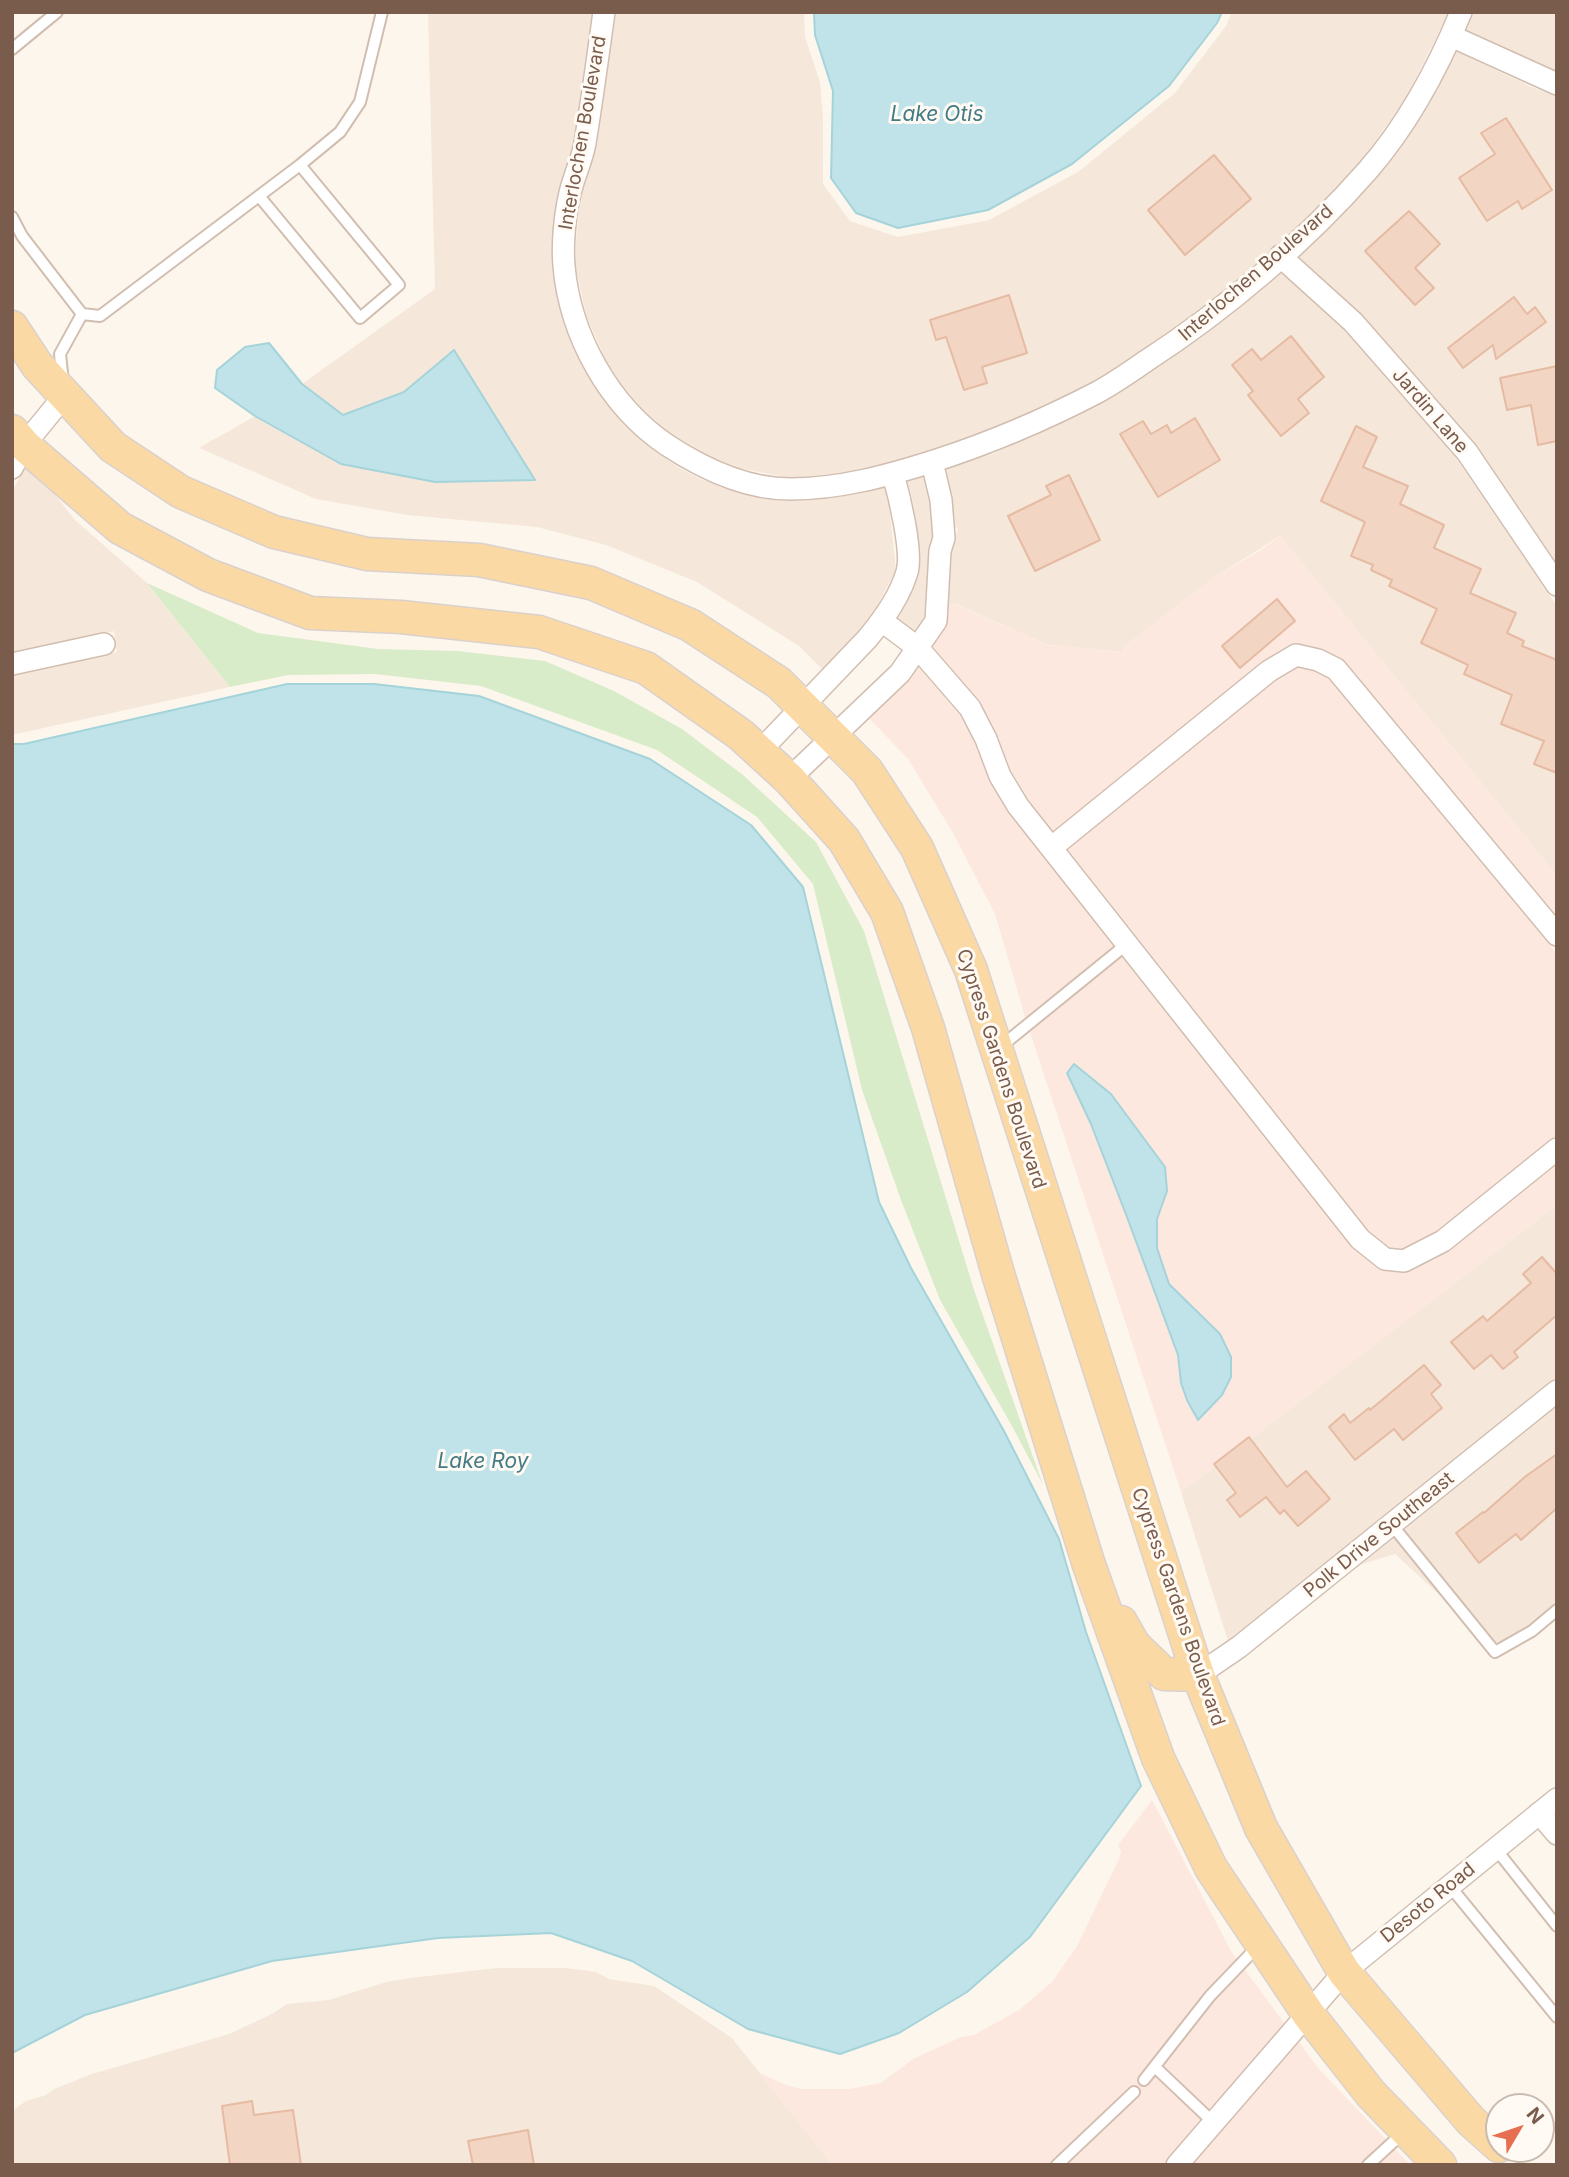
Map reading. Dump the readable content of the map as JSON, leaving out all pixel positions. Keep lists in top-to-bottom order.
{
  "streets": {
    "main road": ["Cypress Gardens Boulevard"],
    "street": [
      "Interlochen Boulevard",
      "Jardin Lane",
      "Polk Drive Southeast",
      "Desoto Road"
    ]
  },
  "crossings": [
    ["Interlochen Boulevard", "Jardin Lane"],
    ["Cypress Gardens Boulevard", "Polk Drive Southeast"],
    ["Cypress Gardens Boulevard", "Desoto Road"]
  ],
  "water": ["Lake Otis", "Lake Roy"],
  "north": "top right"
}
